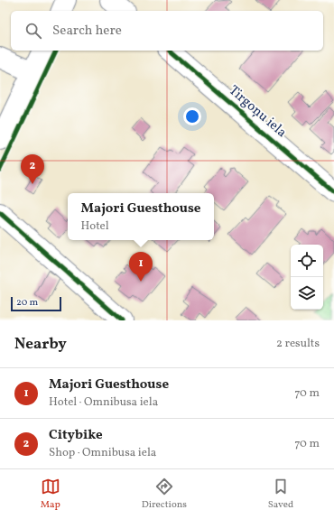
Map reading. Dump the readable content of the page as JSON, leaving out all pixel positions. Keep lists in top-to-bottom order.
{
  "streets": {
    "street": ["Tirgoņu iela"]
  },
  "scale_bar": "20 m",
  "page": {
    "search": "Search here",
    "pins": ["2", "1"],
    "popup": ["Majori Guesthouse", "Hotel"],
    "scale": "20 m",
    "heading": ["Nearby", "2 results"],
    "list": [
      {
        "mark": "1",
        "name": "Majori Guesthouse",
        "note": "Hotel · Omnibusa iela",
        "value": "70 m"
      },
      {
        "mark": "2",
        "name": "Citybike",
        "note": "Shop · Omnibusa iela",
        "value": "70 m"
      }
    ],
    "nav": ["Map", "Directions", "Saved"]
  }
}
